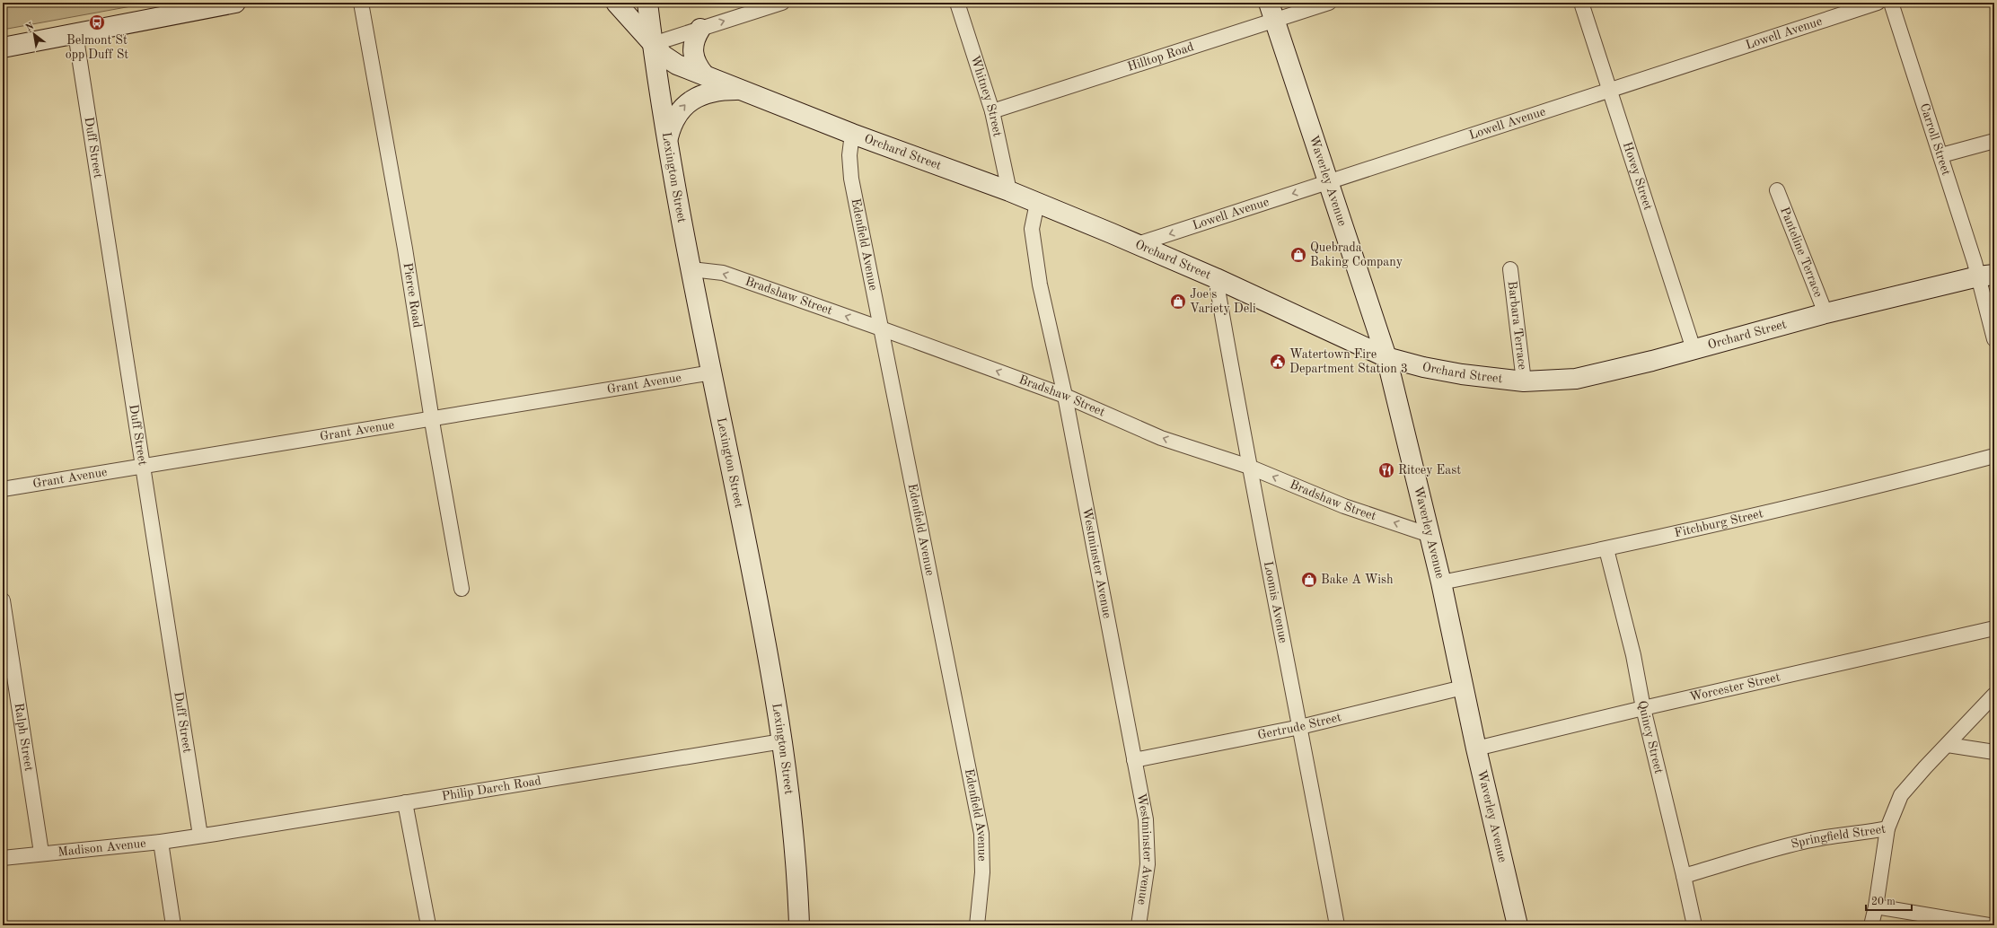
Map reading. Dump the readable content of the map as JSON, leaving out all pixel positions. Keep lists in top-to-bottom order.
{
  "streets": {
    "street": [
      "Lowell Avenue",
      "Hilltop Road",
      "Whitney Street",
      "Carroll Street",
      "Duff Street",
      "Orchard Street",
      "Hovey Street",
      "Lexington Street",
      "Waverley Avenue",
      "Edenfield Avenue",
      "Panteline Terrace",
      "Pierce Road",
      "Bradshaw Street",
      "Barbara Terrace",
      "Grant Avenue",
      "Fitchburg Street",
      "Westminster Avenue",
      "Loomis Avenue",
      "Worcester Street",
      "Gertrude Street",
      "Quincy Street",
      "Ralph Street",
      "Philip Darch Road",
      "Springfield Street",
      "Madison Avenue"
    ]
  },
  "crossings": [
    ["Lowell Avenue", "Orchard Street"],
    ["Lowell Avenue", "Hovey Street"],
    ["Lowell Avenue", "Waverley Avenue"],
    ["Hilltop Road", "Whitney Street"],
    ["Hilltop Road", "Waverley Avenue"],
    ["Whitney Street", "Orchard Street"],
    ["Carroll Street", "Orchard Street"],
    ["Duff Street", "Grant Avenue"],
    ["Duff Street", "Philip Darch Road"],
    ["Duff Street", "Madison Avenue"],
    ["Orchard Street", "Hovey Street"],
    ["Orchard Street", "Lexington Street"],
    ["Orchard Street", "Waverley Avenue"],
    ["Orchard Street", "Edenfield Avenue"],
    ["Orchard Street", "Panteline Terrace"],
    ["Orchard Street", "Barbara Terrace"],
    ["Orchard Street", "Westminster Avenue"],
    ["Orchard Street", "Loomis Avenue"],
    ["Lexington Street", "Bradshaw Street"],
    ["Lexington Street", "Grant Avenue"],
    ["Lexington Street", "Philip Darch Road"],
    ["Waverley Avenue", "Bradshaw Street"],
    ["Waverley Avenue", "Fitchburg Street"],
    ["Waverley Avenue", "Worcester Street"],
    ["Waverley Avenue", "Gertrude Street"],
    ["Edenfield Avenue", "Bradshaw Street"],
    ["Pierce Road", "Grant Avenue"],
    ["Bradshaw Street", "Westminster Avenue"],
    ["Bradshaw Street", "Loomis Avenue"],
    ["Fitchburg Street", "Quincy Street"],
    ["Westminster Avenue", "Gertrude Street"],
    ["Loomis Avenue", "Gertrude Street"],
    ["Worcester Street", "Quincy Street"],
    ["Quincy Street", "Springfield Street"],
    ["Ralph Street", "Madison Avenue"],
    ["Philip Darch Road", "Madison Avenue"]
  ],
  "one_way": ["Bradshaw Street"],
  "places": {
    "bus stop": ["Belmont St opp Duff St"],
    "shop": ["Quebrada Baking Company", "Joe's Variety Deli", "Bake A Wish"],
    "public building": ["Watertown Fire Department Station 3"],
    "restaurant": ["Ritcey East"]
  },
  "scale_bar": "20 m",
  "north": "top left"
}
